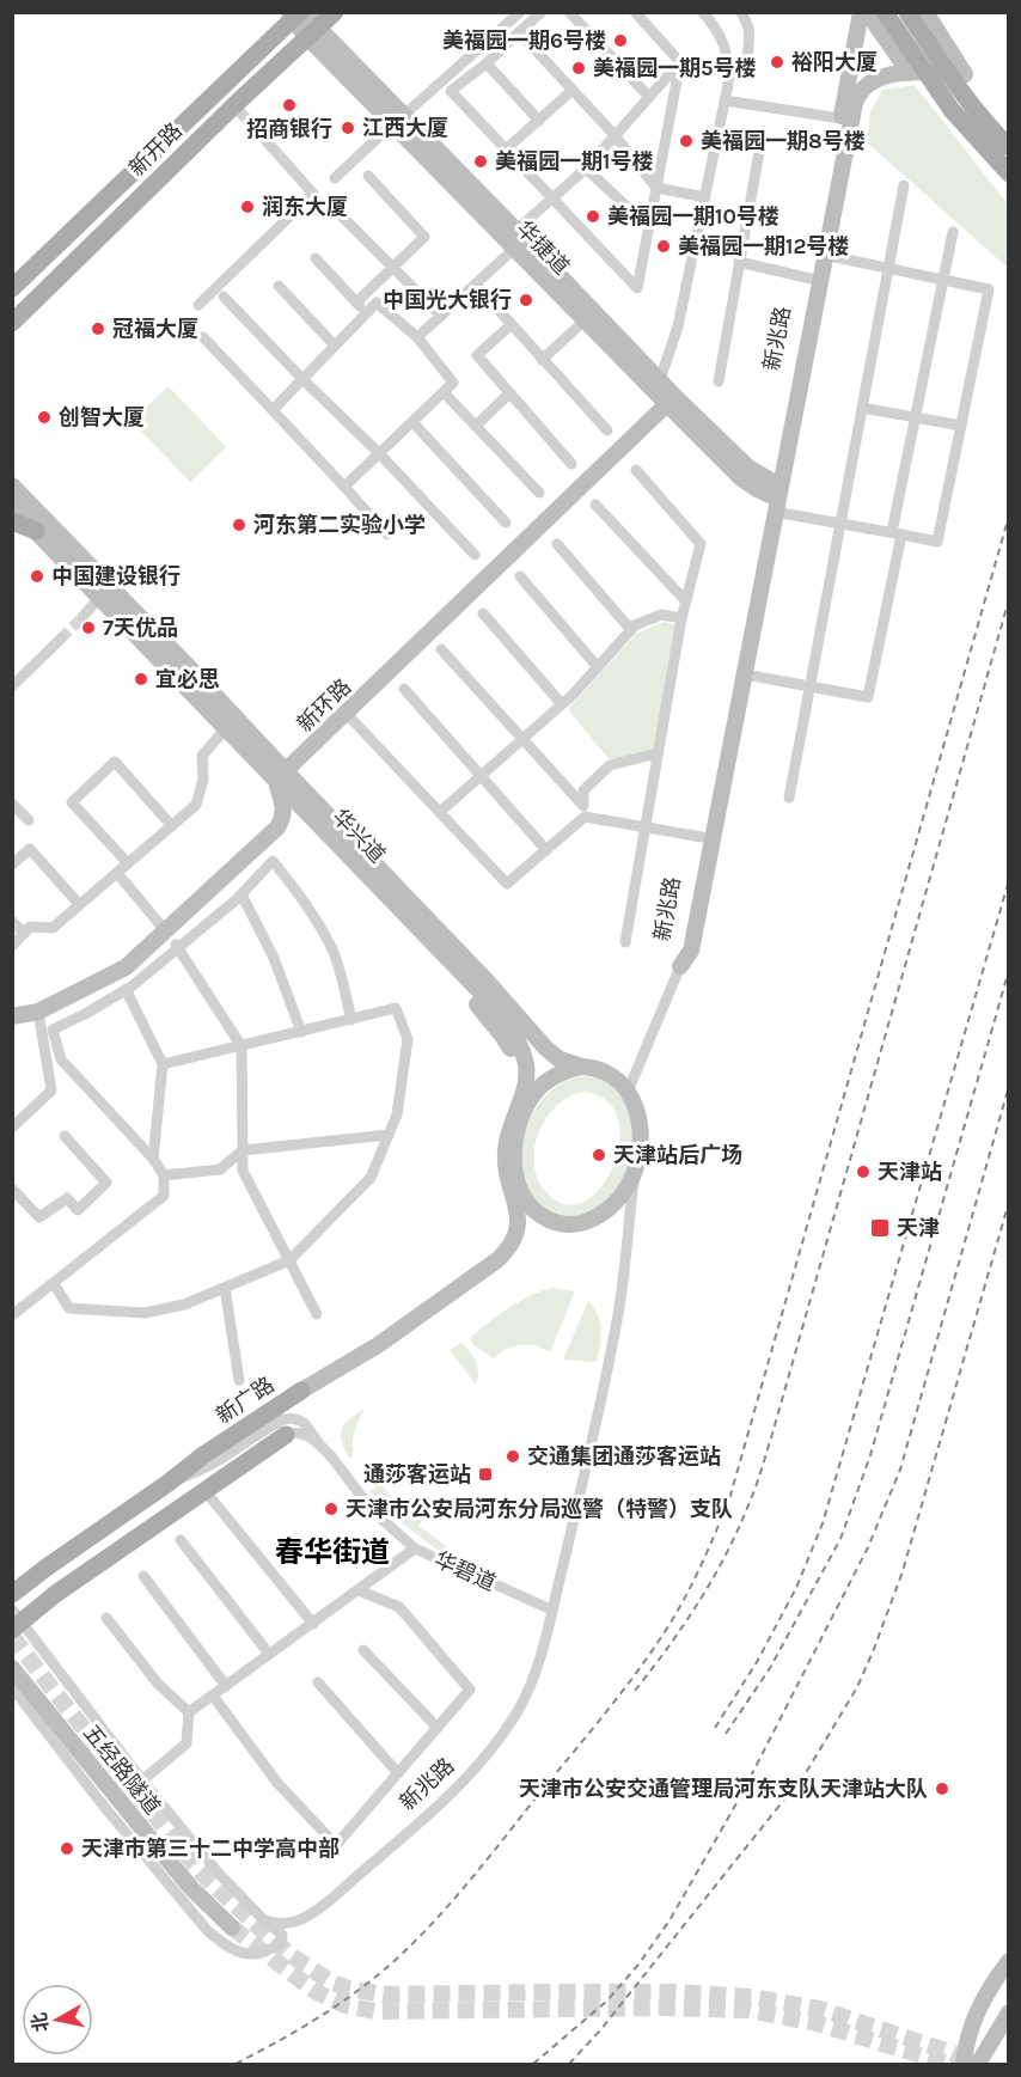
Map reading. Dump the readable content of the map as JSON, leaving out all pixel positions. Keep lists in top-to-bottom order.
{
  "streets": {
    "main road": ["新开路", "新广路"],
    "street": [
      "华捷道",
      "新兆路",
      "新环路",
      "华兴道",
      "华碧道",
      "五经路隧道"
    ]
  },
  "crossings": [
    ["新开路", "华捷道"],
    ["华捷道", "新兆路"],
    ["华捷道", "新环路"],
    ["新兆路", "华兴道"],
    ["新兆路", "华碧道"],
    ["新环路", "华兴道"],
    ["华兴道", "新广路"],
    ["新广路", "华碧道"]
  ],
  "districts": ["春华街道"],
  "places": {
    "other": [
      "美福园一期6号楼",
      "裕阳大厦",
      "美福园一期5号楼",
      "招商银行",
      "江西大厦",
      "美福园一期8号楼",
      "美福园一期1号楼",
      "润东大厦",
      "美福园一期10号楼",
      "美福园一期12号楼",
      "中国光大银行",
      "冠福大厦",
      "创智大厦",
      "河东第二实验小学",
      "中国建设银行",
      "7天优品",
      "宜必思",
      "天津站后广场",
      "天津站",
      "交通集团通莎客运站",
      "天津市公安局河东分局巡警（特警）支队",
      "天津市公安交通管理局河东支队天津站大队",
      "天津市第三十二中学高中部"
    ],
    "transit": ["天津", "通莎客运站"]
  },
  "north": "left"
}
